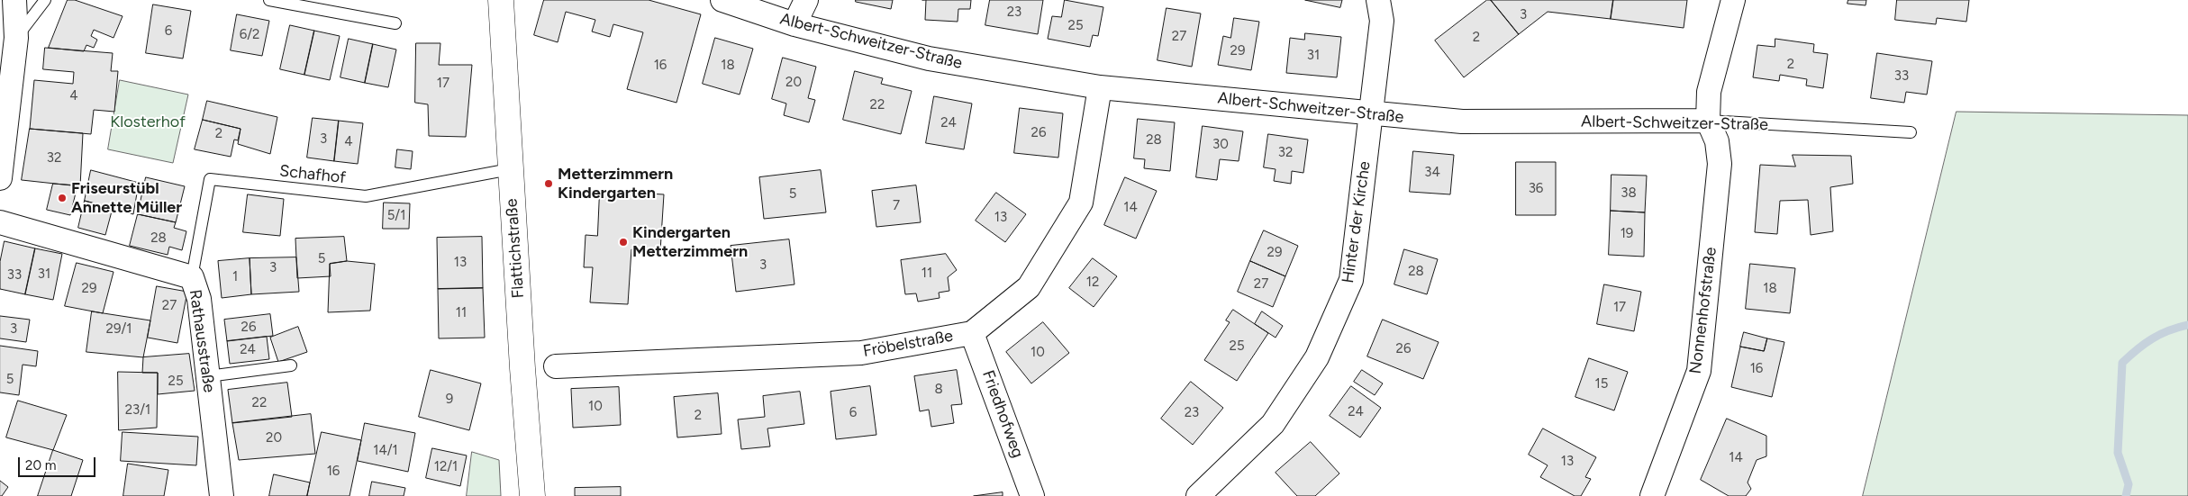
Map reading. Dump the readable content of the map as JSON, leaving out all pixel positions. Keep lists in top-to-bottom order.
{
  "streets": {
    "main road": ["Flattichstraße"],
    "street": [
      "Albert-Schweitzer-Straße",
      "Hinter der Kirche",
      "Nonnenhofstraße",
      "Rathausstraße",
      "Fröbelstraße",
      "Friedhofweg"
    ],
    "lane": ["Schafhof"]
  },
  "crossings": [
    ["Albert-Schweitzer-Straße", "Hinter der Kirche"],
    ["Albert-Schweitzer-Straße", "Nonnenhofstraße"],
    ["Albert-Schweitzer-Straße", "Fröbelstraße"],
    ["Schafhof", "Flattichstraße"],
    ["Schafhof", "Rathausstraße"],
    ["Fröbelstraße", "Friedhofweg"]
  ],
  "parks": ["Klosterhof"],
  "places": ["Metterzimmern Kindergarten", "Friseurstübl Annette Müller", "Kindergarten Metterzimmern"],
  "house_numbers": [
    "23",
    "3",
    "25",
    "6",
    "6/2",
    "27",
    "2",
    "29",
    "31",
    "2",
    "16",
    "18",
    "33",
    "20",
    "17",
    "4",
    "22",
    "24",
    "26",
    "2",
    "3",
    "28",
    "4",
    "30",
    "32",
    "32",
    "34",
    "36",
    "38",
    "5",
    "7",
    "14",
    "5/1",
    "13",
    "19",
    "28",
    "29",
    "5",
    "13",
    "3",
    "3",
    "28",
    "11",
    "31",
    "33",
    "1",
    "12",
    "27",
    "29",
    "18",
    "27",
    "17",
    "11",
    "26",
    "3",
    "29/1",
    "25",
    "26",
    "24",
    "10",
    "16",
    "5",
    "25",
    "15",
    "8",
    "9",
    "22",
    "10",
    "23/1",
    "24",
    "6",
    "23",
    "2",
    "20",
    "14/1",
    "14",
    "13",
    "12/1",
    "16"
  ],
  "scale_bar": "20 m"
}
